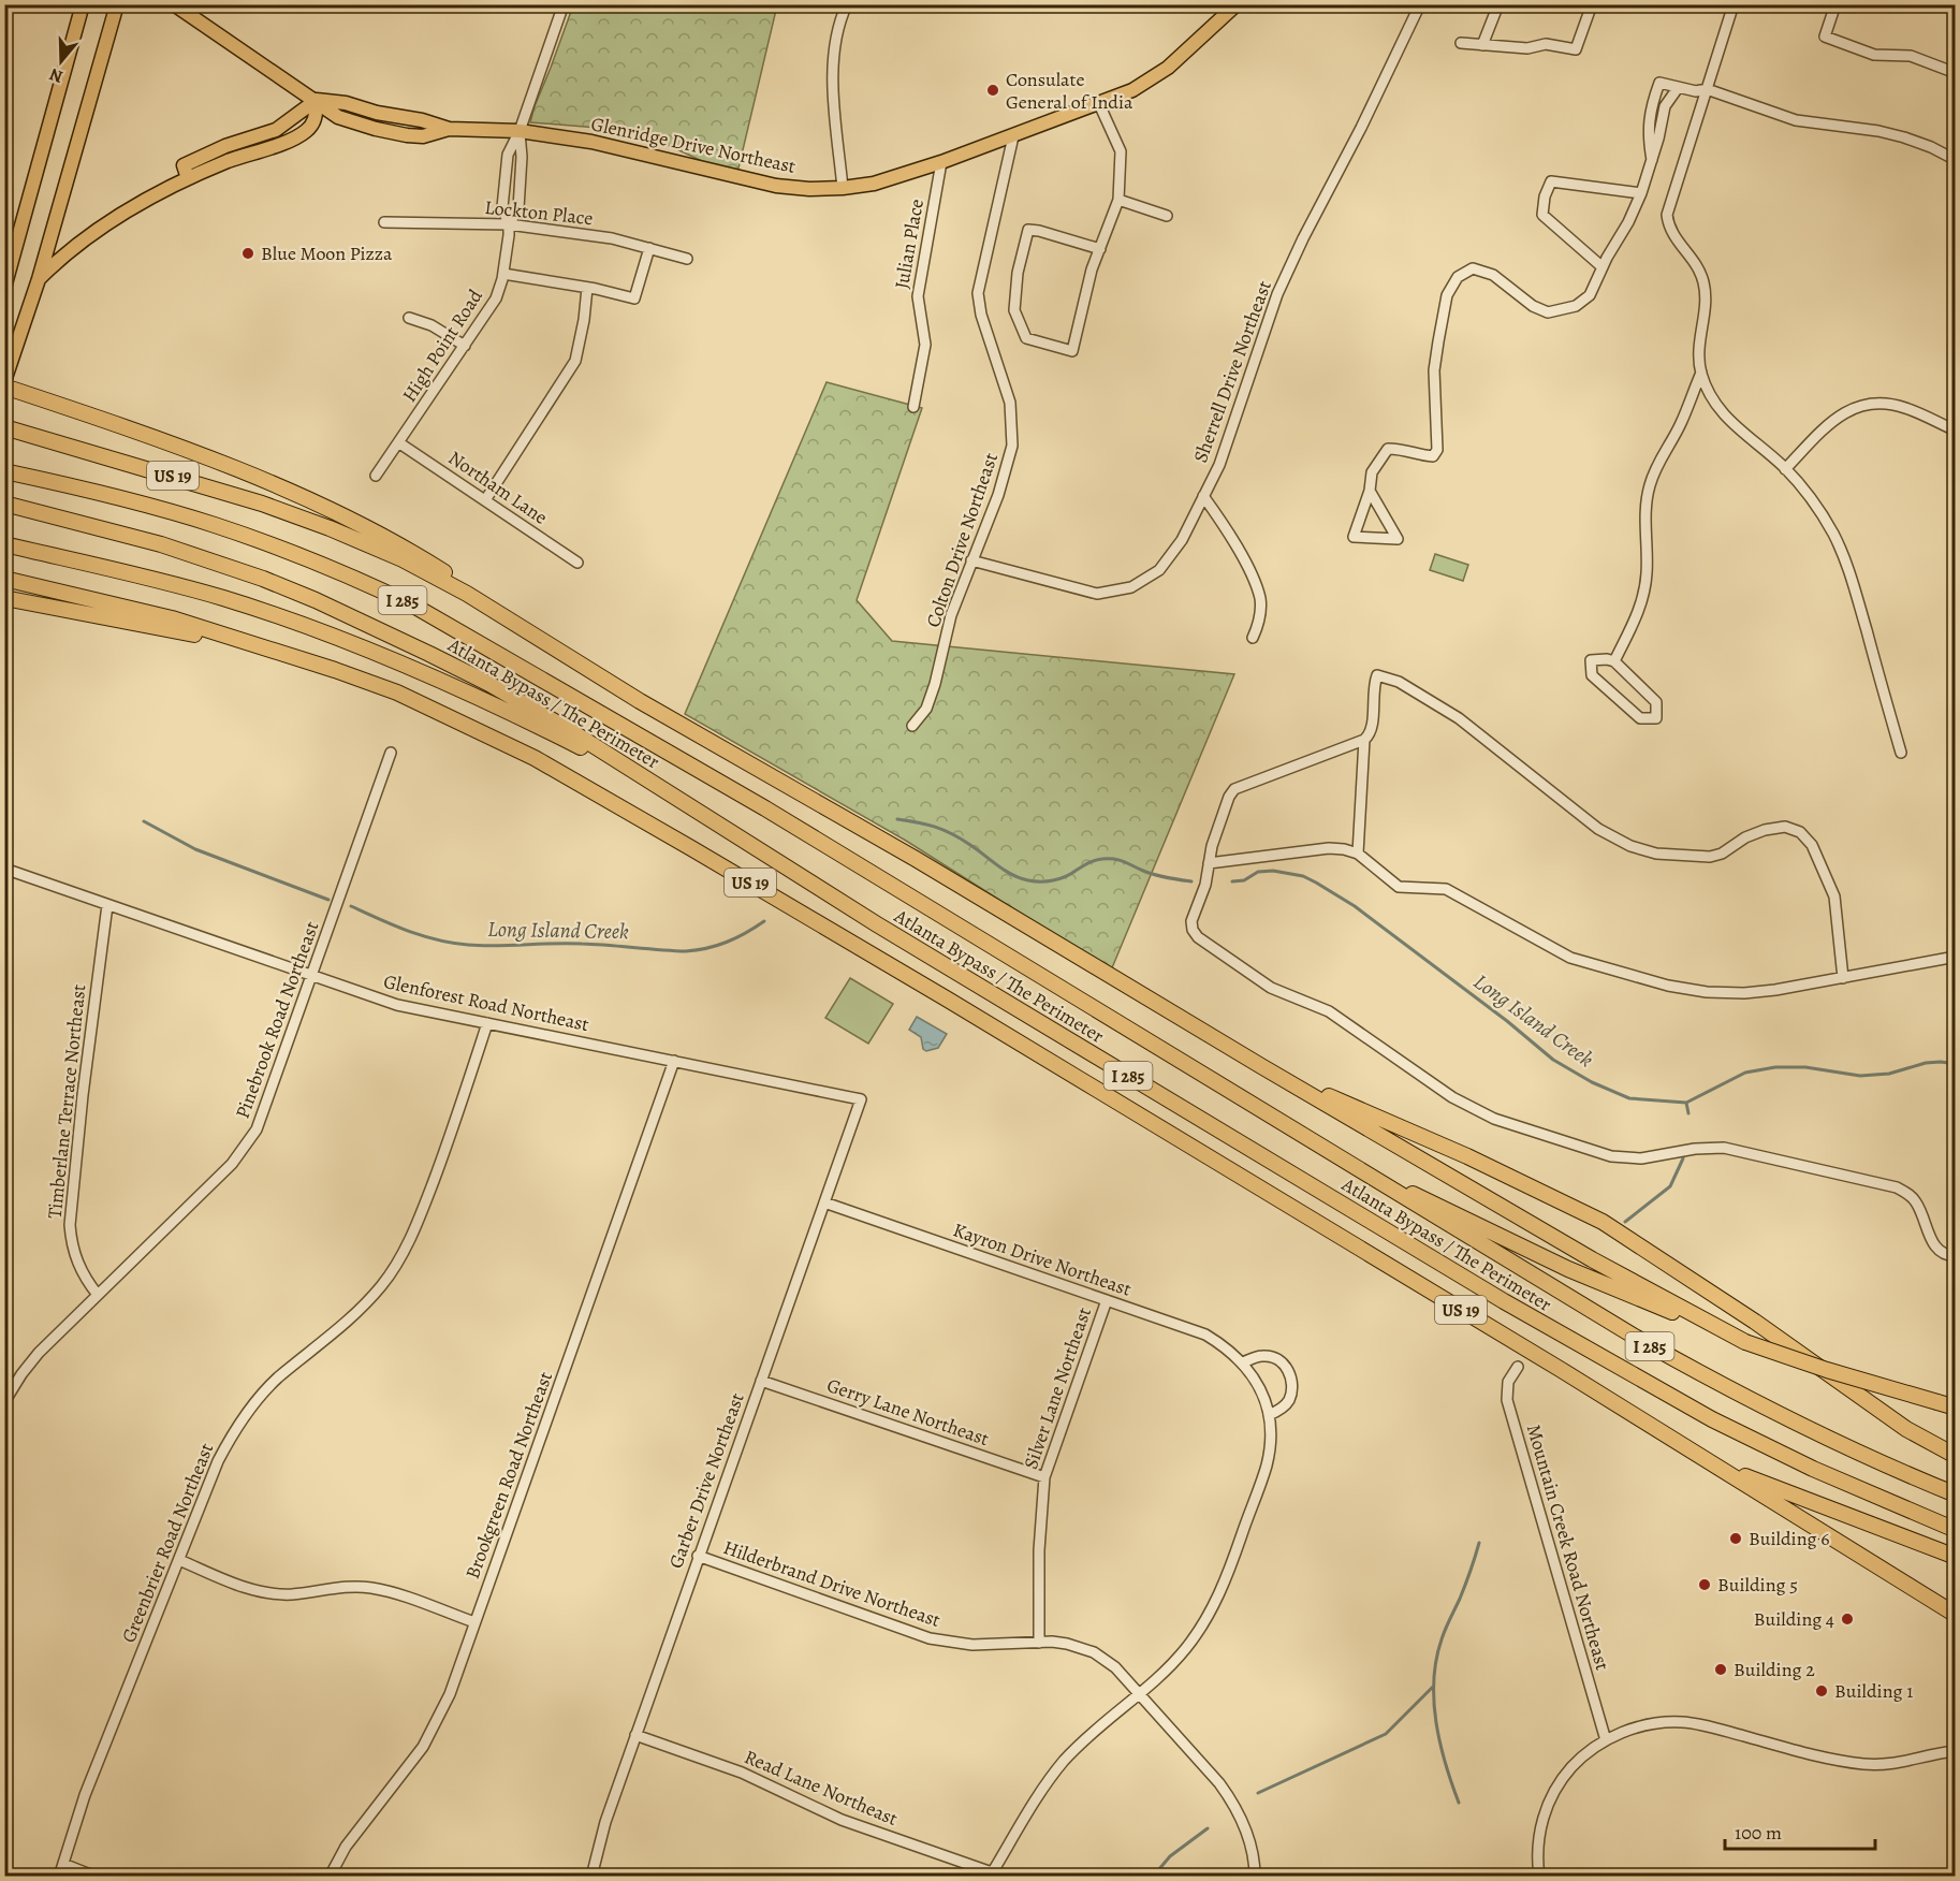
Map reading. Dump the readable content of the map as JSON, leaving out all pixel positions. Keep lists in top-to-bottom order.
{
  "streets": {
    "highway": ["US 19", "I 285", "Atlanta Bypass / The Perimeter"],
    "main road": ["Glenridge Drive Northeast"],
    "street": [
      "Lockton Place",
      "Julian Place",
      "High Point Road",
      "Sherrell Drive Northeast",
      "Northam Lane",
      "Colton Drive Northeast",
      "Glenforest Road Northeast",
      "Pinebrook Road Northeast",
      "Timberlane Terrace Northeast",
      "Kayron Drive Northeast",
      "Silver Lane Northeast",
      "Gerry Lane Northeast",
      "Brookgreen Road Northeast",
      "Garber Drive Northeast",
      "Greenbrier Road Northeast",
      "Mountain Creek Road Northeast",
      "Hilderbrand Drive Northeast",
      "Read Lane Northeast"
    ]
  },
  "crossings": [
    ["Glenridge Drive Northeast", "Julian Place"],
    ["Glenridge Drive Northeast", "High Point Road"],
    ["Glenridge Drive Northeast", "Colton Drive Northeast"],
    ["Lockton Place", "High Point Road"],
    ["High Point Road", "Northam Lane"],
    ["Sherrell Drive Northeast", "Colton Drive Northeast"],
    ["Glenforest Road Northeast", "Pinebrook Road Northeast"],
    ["Glenforest Road Northeast", "Timberlane Terrace Northeast"],
    ["Glenforest Road Northeast", "Brookgreen Road Northeast"],
    ["Glenforest Road Northeast", "Garber Drive Northeast"],
    ["Glenforest Road Northeast", "Greenbrier Road Northeast"],
    ["Pinebrook Road Northeast", "Timberlane Terrace Northeast"],
    ["Kayron Drive Northeast", "Silver Lane Northeast"],
    ["Kayron Drive Northeast", "Garber Drive Northeast"],
    ["Kayron Drive Northeast", "Hilderbrand Drive Northeast"],
    ["Kayron Drive Northeast", "Read Lane Northeast"],
    ["Silver Lane Northeast", "Gerry Lane Northeast"],
    ["Silver Lane Northeast", "Hilderbrand Drive Northeast"],
    ["Gerry Lane Northeast", "Garber Drive Northeast"],
    ["Garber Drive Northeast", "Hilderbrand Drive Northeast"],
    ["Garber Drive Northeast", "Read Lane Northeast"]
  ],
  "water": ["Long Island Creek"],
  "places": [
    "Consulate General of India",
    "Blue Moon Pizza",
    "Building 6",
    "Building 5",
    "Building 4",
    "Building 2",
    "Building 1"
  ],
  "scale_bar": "100 m",
  "north": "bottom"
}
